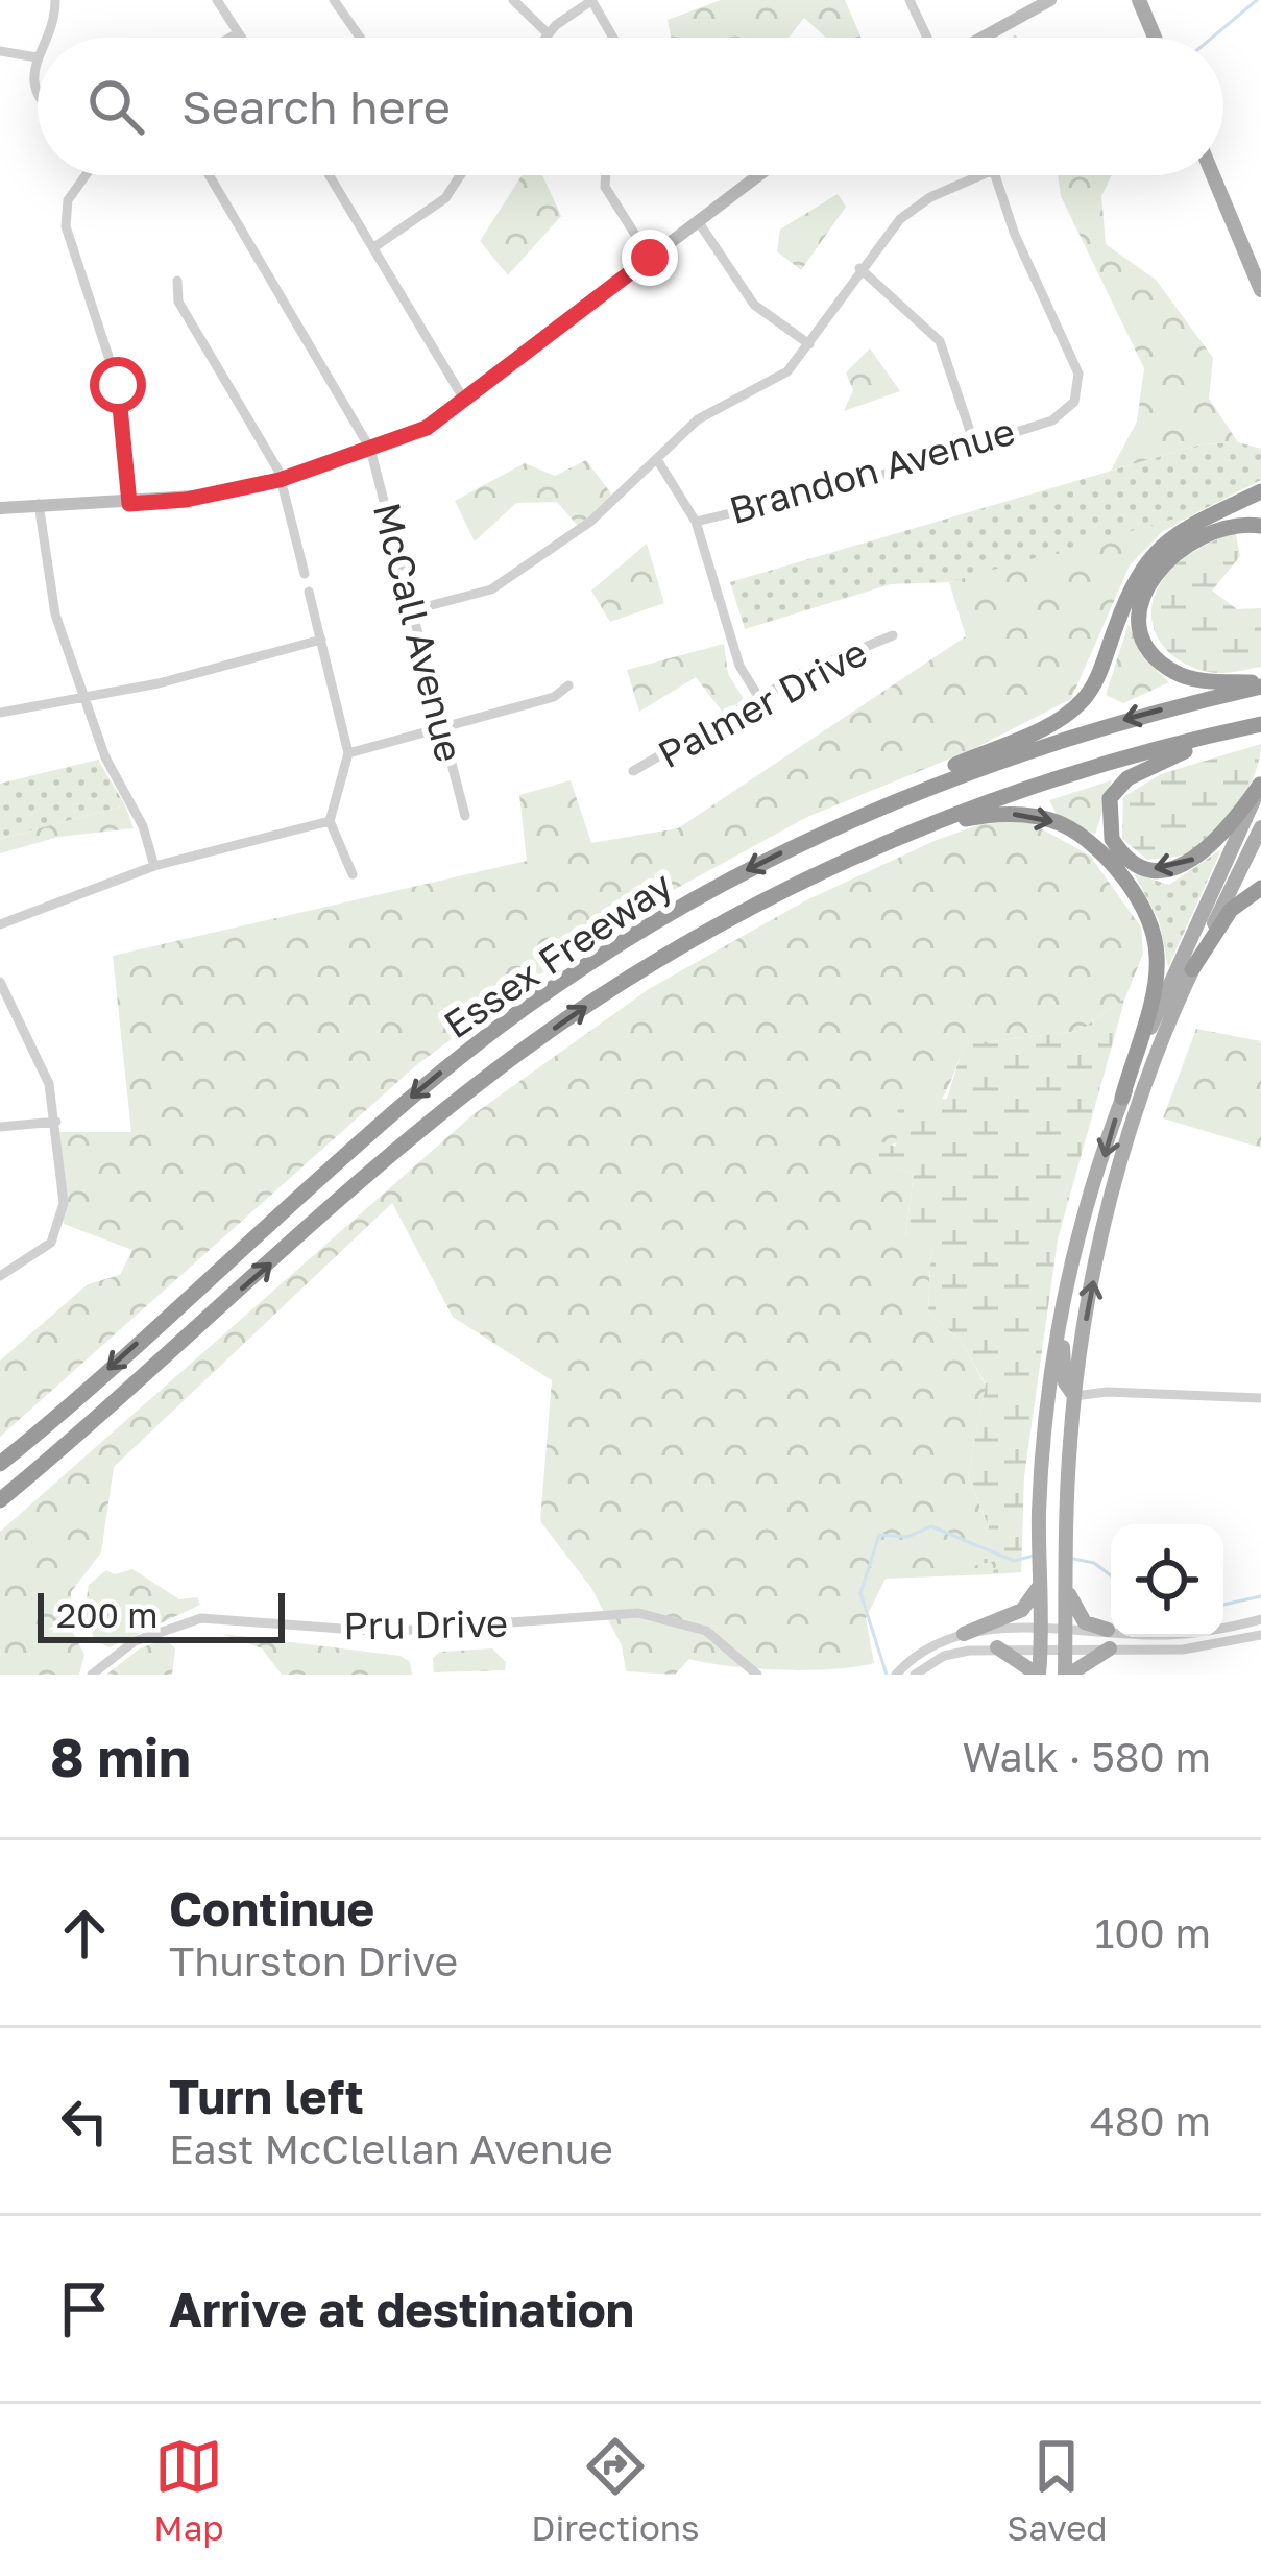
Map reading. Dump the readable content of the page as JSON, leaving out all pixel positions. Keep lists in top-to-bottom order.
{
  "streets": {
    "highway": ["Essex Freeway"],
    "street": [
      "Brandon Avenue",
      "McCall Avenue",
      "Palmer Drive",
      "Pru Drive"
    ]
  },
  "scale_bar": "200 m",
  "page": {
    "search": "Search here",
    "scale": "200 m",
    "heading": ["8 min", "Walk · 580 m"],
    "list": [
      ["Continue", "Thurston Drive", "100 m"],
      ["Turn left", "East McClellan Avenue", "480 m"],
      "Arrive at destination"
    ],
    "nav": ["Map", "Directions", "Saved"]
  }
}
